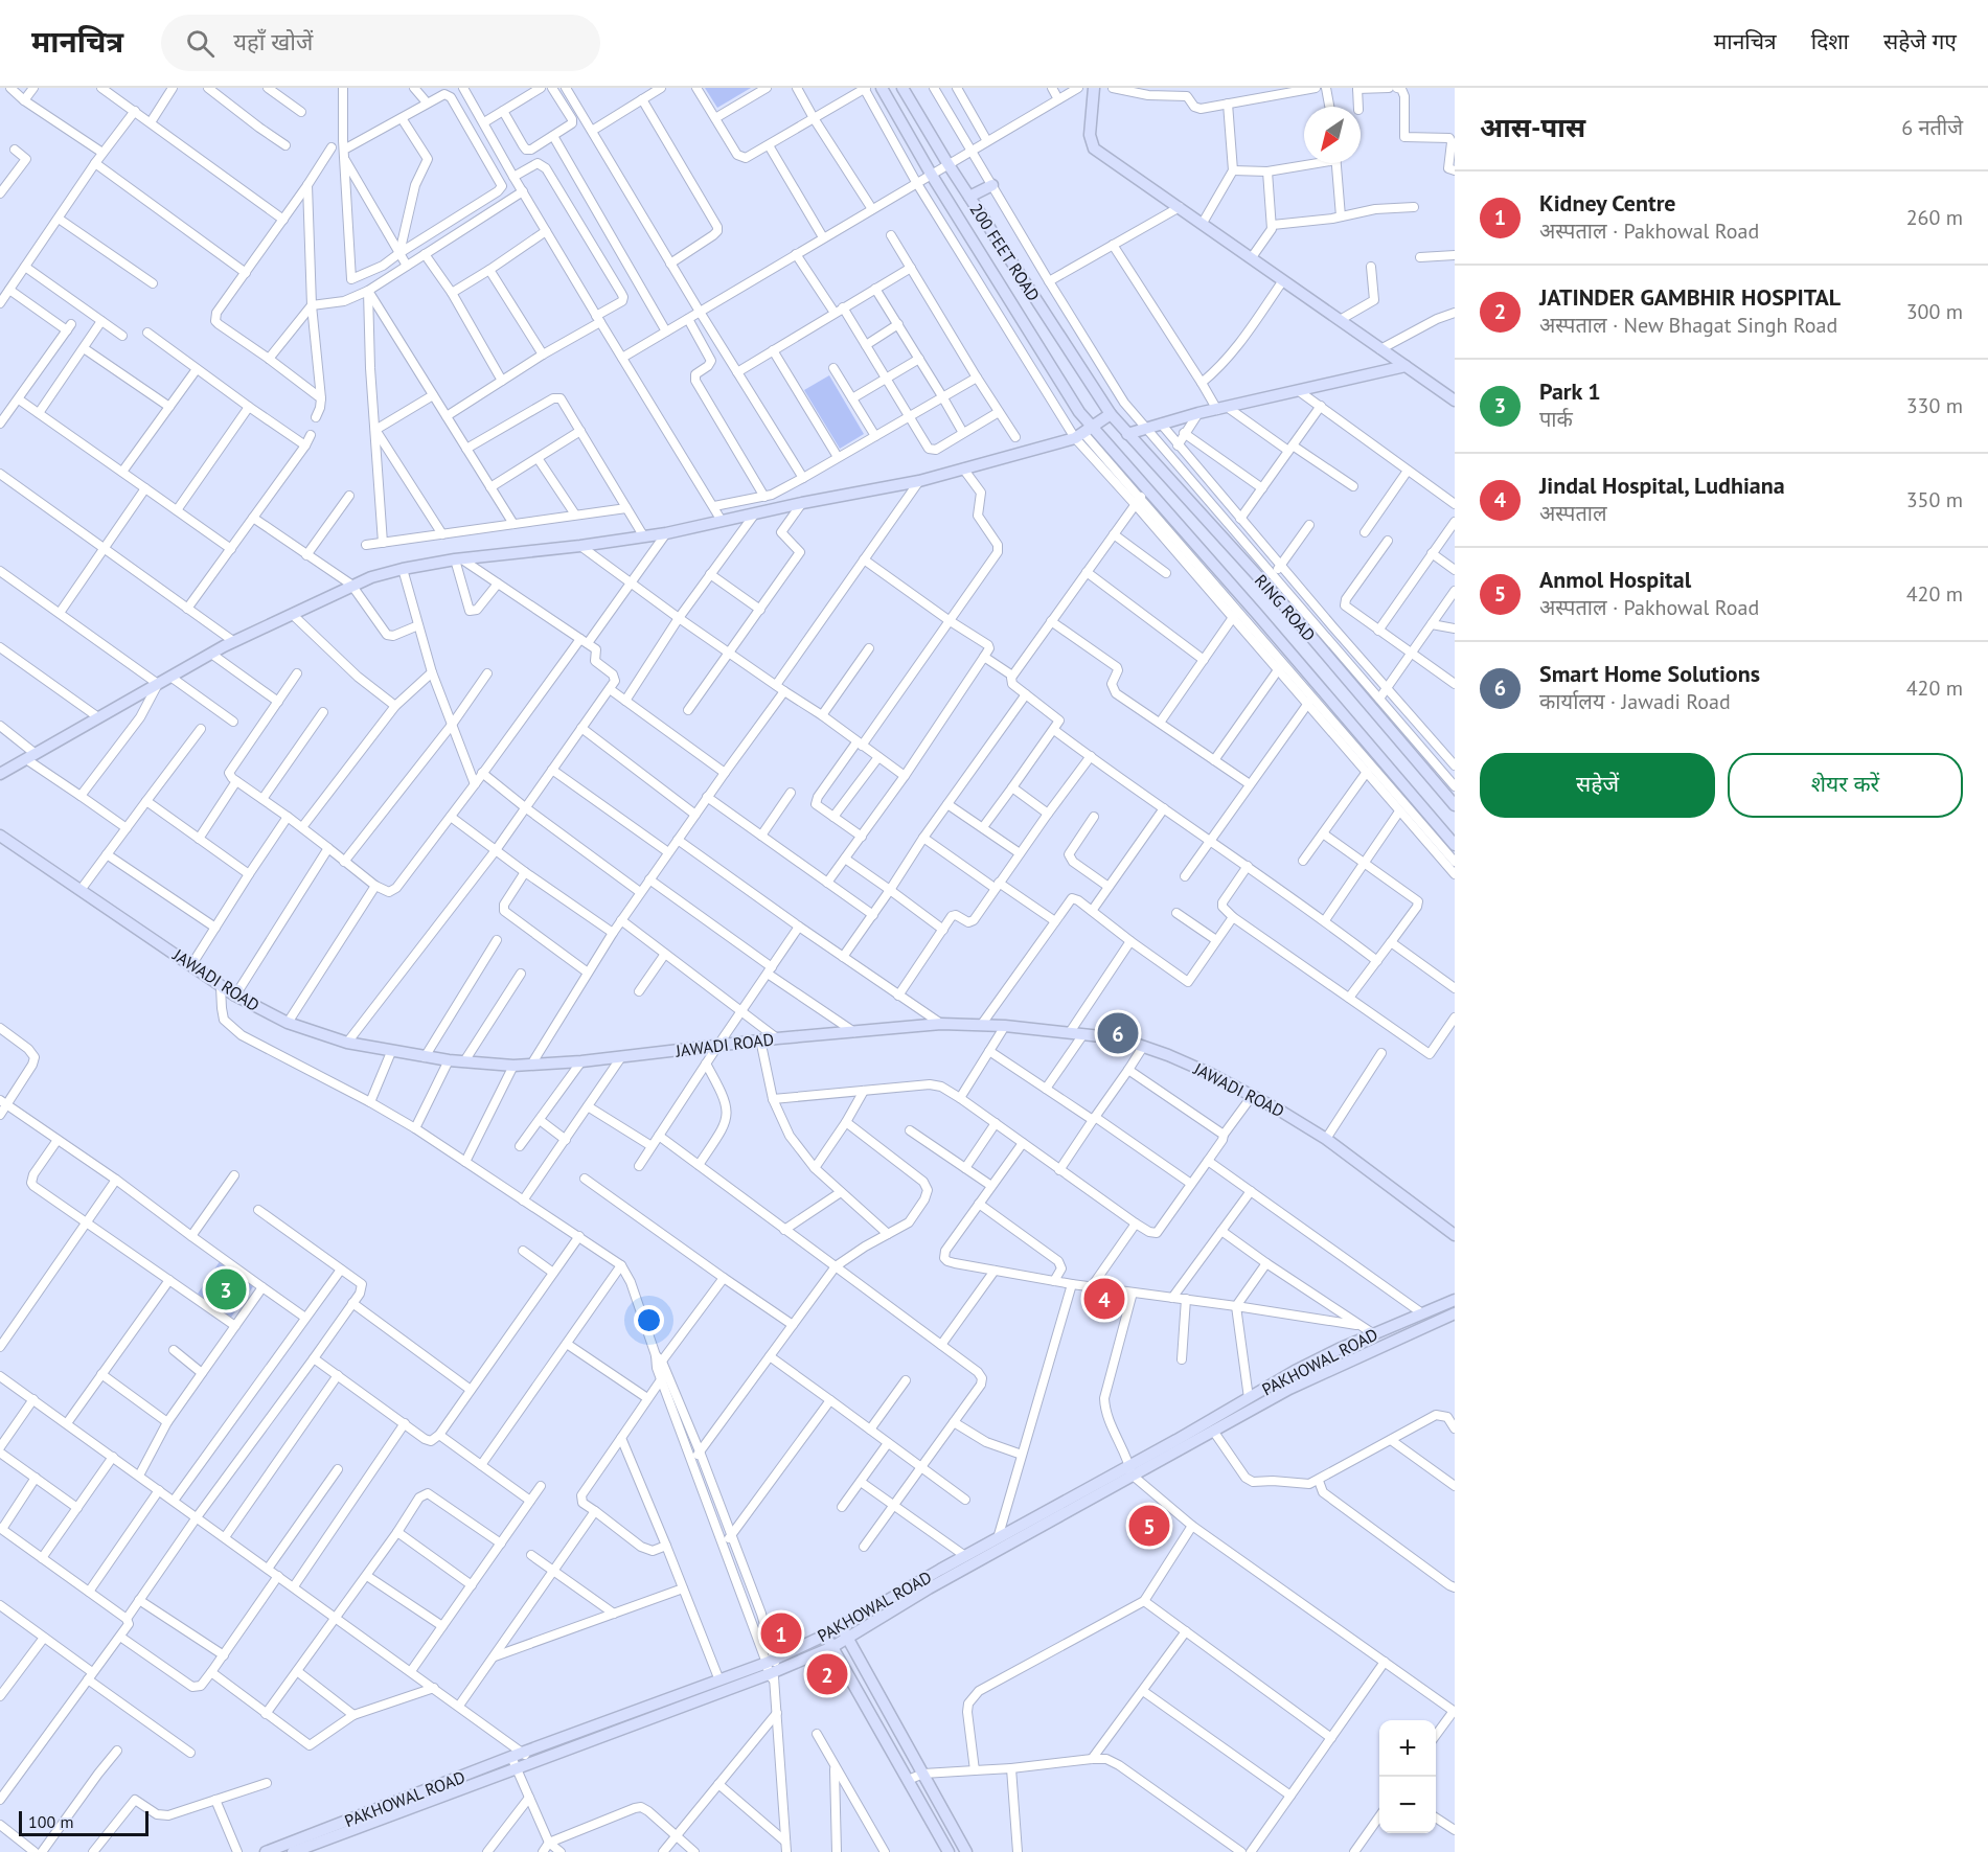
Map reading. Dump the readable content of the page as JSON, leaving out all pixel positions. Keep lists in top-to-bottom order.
{
  "streets": {
    "street": [
      "200 FEET ROAD",
      "RING ROAD",
      "JAWADI ROAD",
      "PAKHOWAL ROAD"
    ]
  },
  "crossings": [
    ["200 FEET ROAD", "RING ROAD"]
  ],
  "scale_bar": "100 m",
  "north": "bottom left",
  "page": {
    "header": "मानचित्र",
    "search": "यहाँ खोजें",
    "nav": ["मानचित्र", "दिशा", "सहेजे गए"],
    "heading": ["आस-पास", "6 नतीजे"],
    "list": [
      {
        "mark": "1",
        "name": "Kidney Centre",
        "note": "अस्पताल · Pakhowal Road",
        "value": "260 m"
      },
      {
        "mark": "2",
        "name": "JATINDER GAMBHIR HOSPITAL",
        "note": "अस्पताल · New Bhagat Singh Road",
        "value": "300 m"
      },
      {
        "mark": "3",
        "name": "Park 1",
        "note": "पार्क",
        "value": "330 m"
      },
      {
        "mark": "4",
        "name": "Jindal Hospital, Ludhiana",
        "note": "अस्पताल",
        "value": "350 m"
      },
      {
        "mark": "5",
        "name": "Anmol Hospital",
        "note": "अस्पताल · Pakhowal Road",
        "value": "420 m"
      },
      {
        "mark": "6",
        "name": "Smart Home Solutions",
        "note": "कार्यालय · Jawadi Road",
        "value": "420 m"
      }
    ],
    "buttons": ["सहेजें", "शेयर करें"],
    "pins": [
      "6",
      "3",
      "4",
      "5",
      "1",
      "2"
    ],
    "map_buttons": ["+", "−"],
    "scale": "100 m"
  }
}
